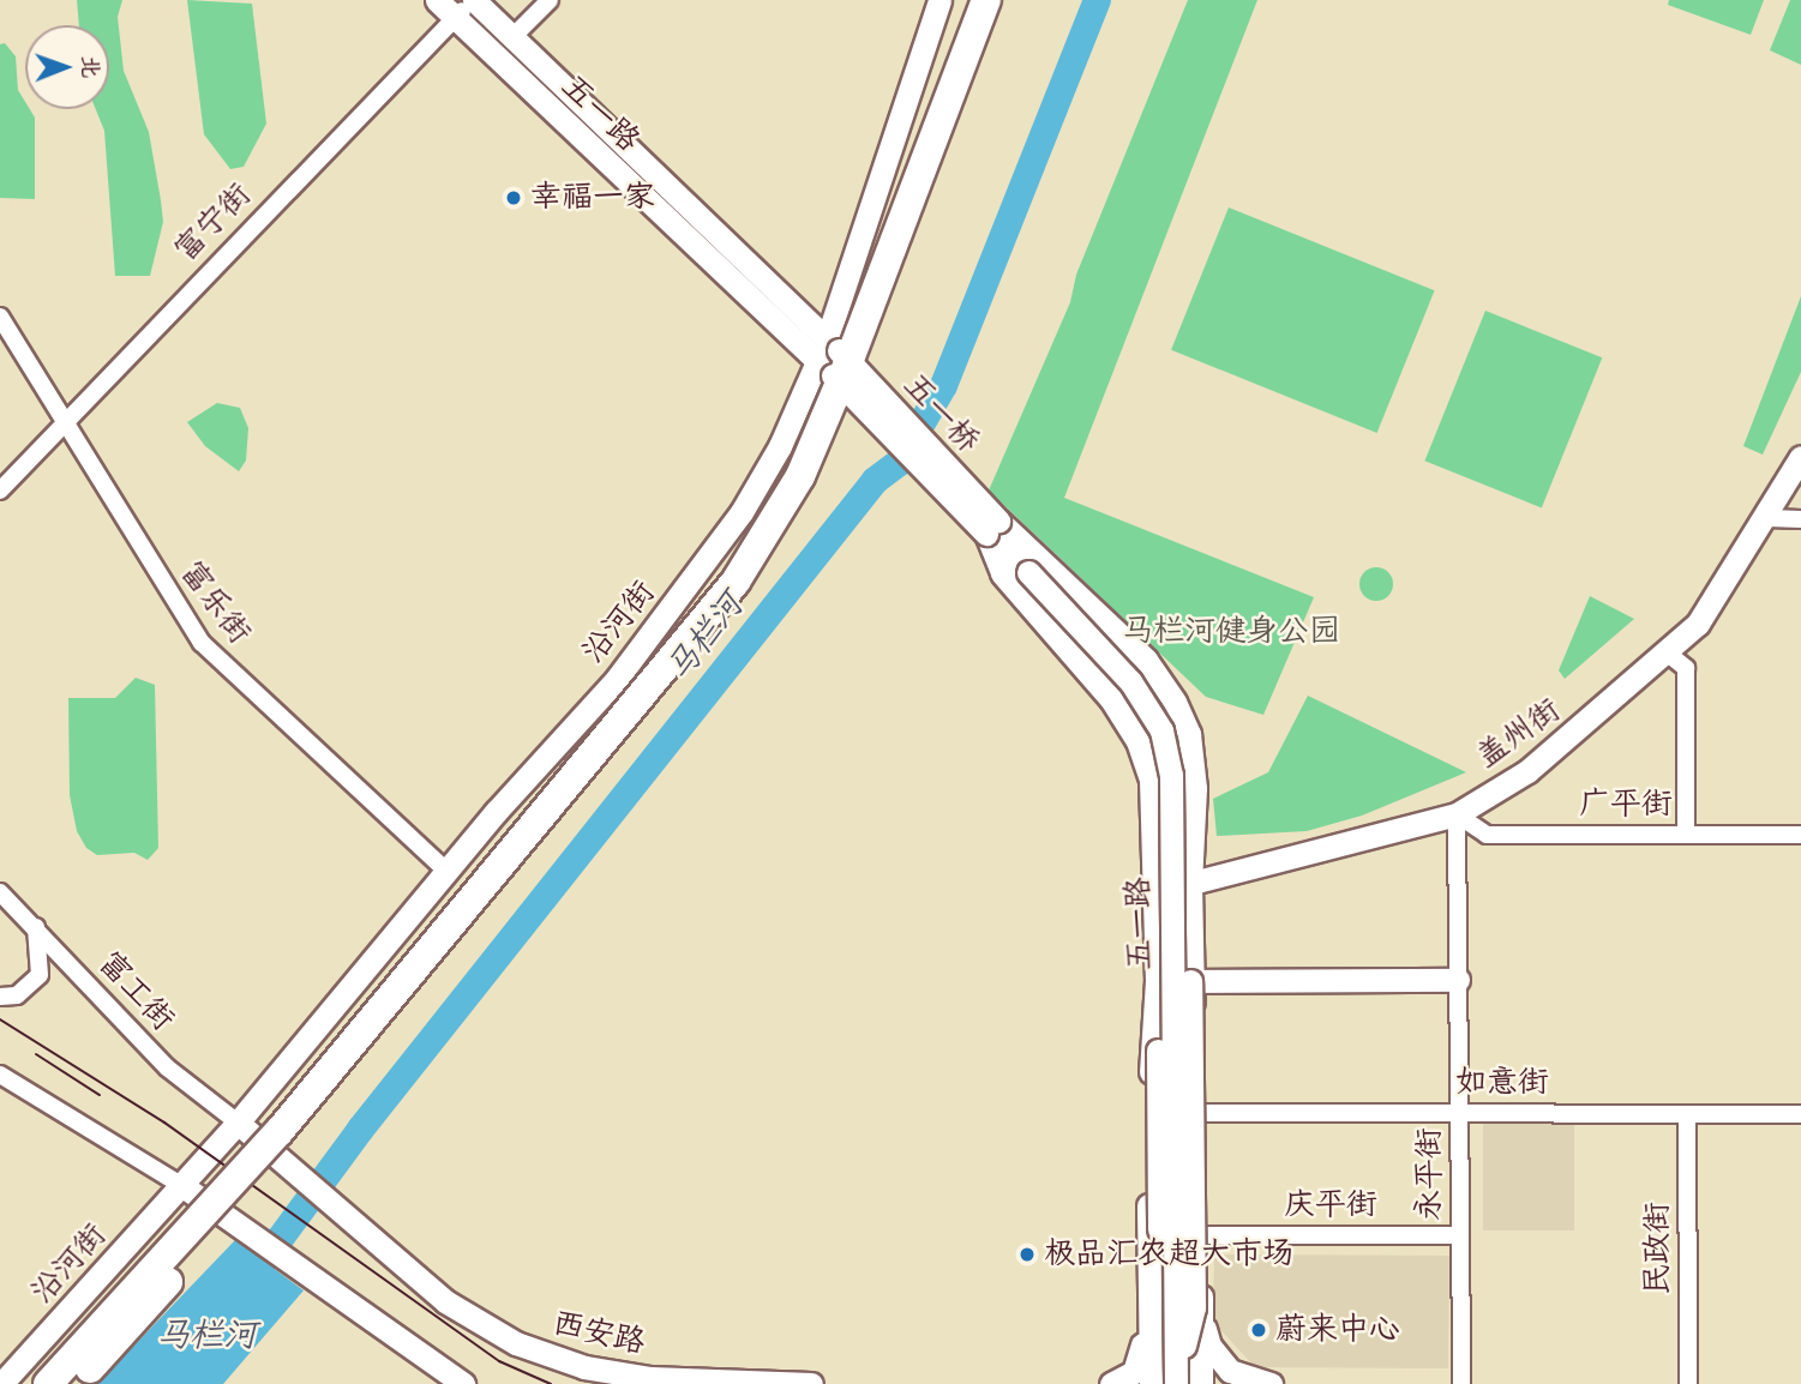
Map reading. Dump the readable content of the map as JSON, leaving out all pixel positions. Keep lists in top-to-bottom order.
{
  "streets": {
    "street": [
      "五一路",
      "富宁街",
      "五一桥",
      "富乐街",
      "沿河街",
      "盖州街",
      "广平街",
      "富工街",
      "如意街",
      "永平街",
      "庆平街",
      "民政街",
      "西安路"
    ]
  },
  "crossings": [
    ["五一路", "富宁街"],
    ["五一路", "五一桥"],
    ["五一路", "沿河街"],
    ["富宁街", "富乐街"],
    ["五一桥", "沿河街"],
    ["富乐街", "沿河街"],
    ["沿河街", "富工街"],
    ["沿河街", "西安路"],
    ["盖州街", "广平街"],
    ["盖州街", "永平街"],
    ["广平街", "永平街"],
    ["富工街", "西安路"],
    ["如意街", "永平街"],
    ["如意街", "民政街"],
    ["永平街", "庆平街"]
  ],
  "water": ["马栏河"],
  "parks": ["马栏河健身公园"],
  "places": ["幸福一家", "极品汇农超大市场", "蔚来中心"],
  "north": "right"
}
